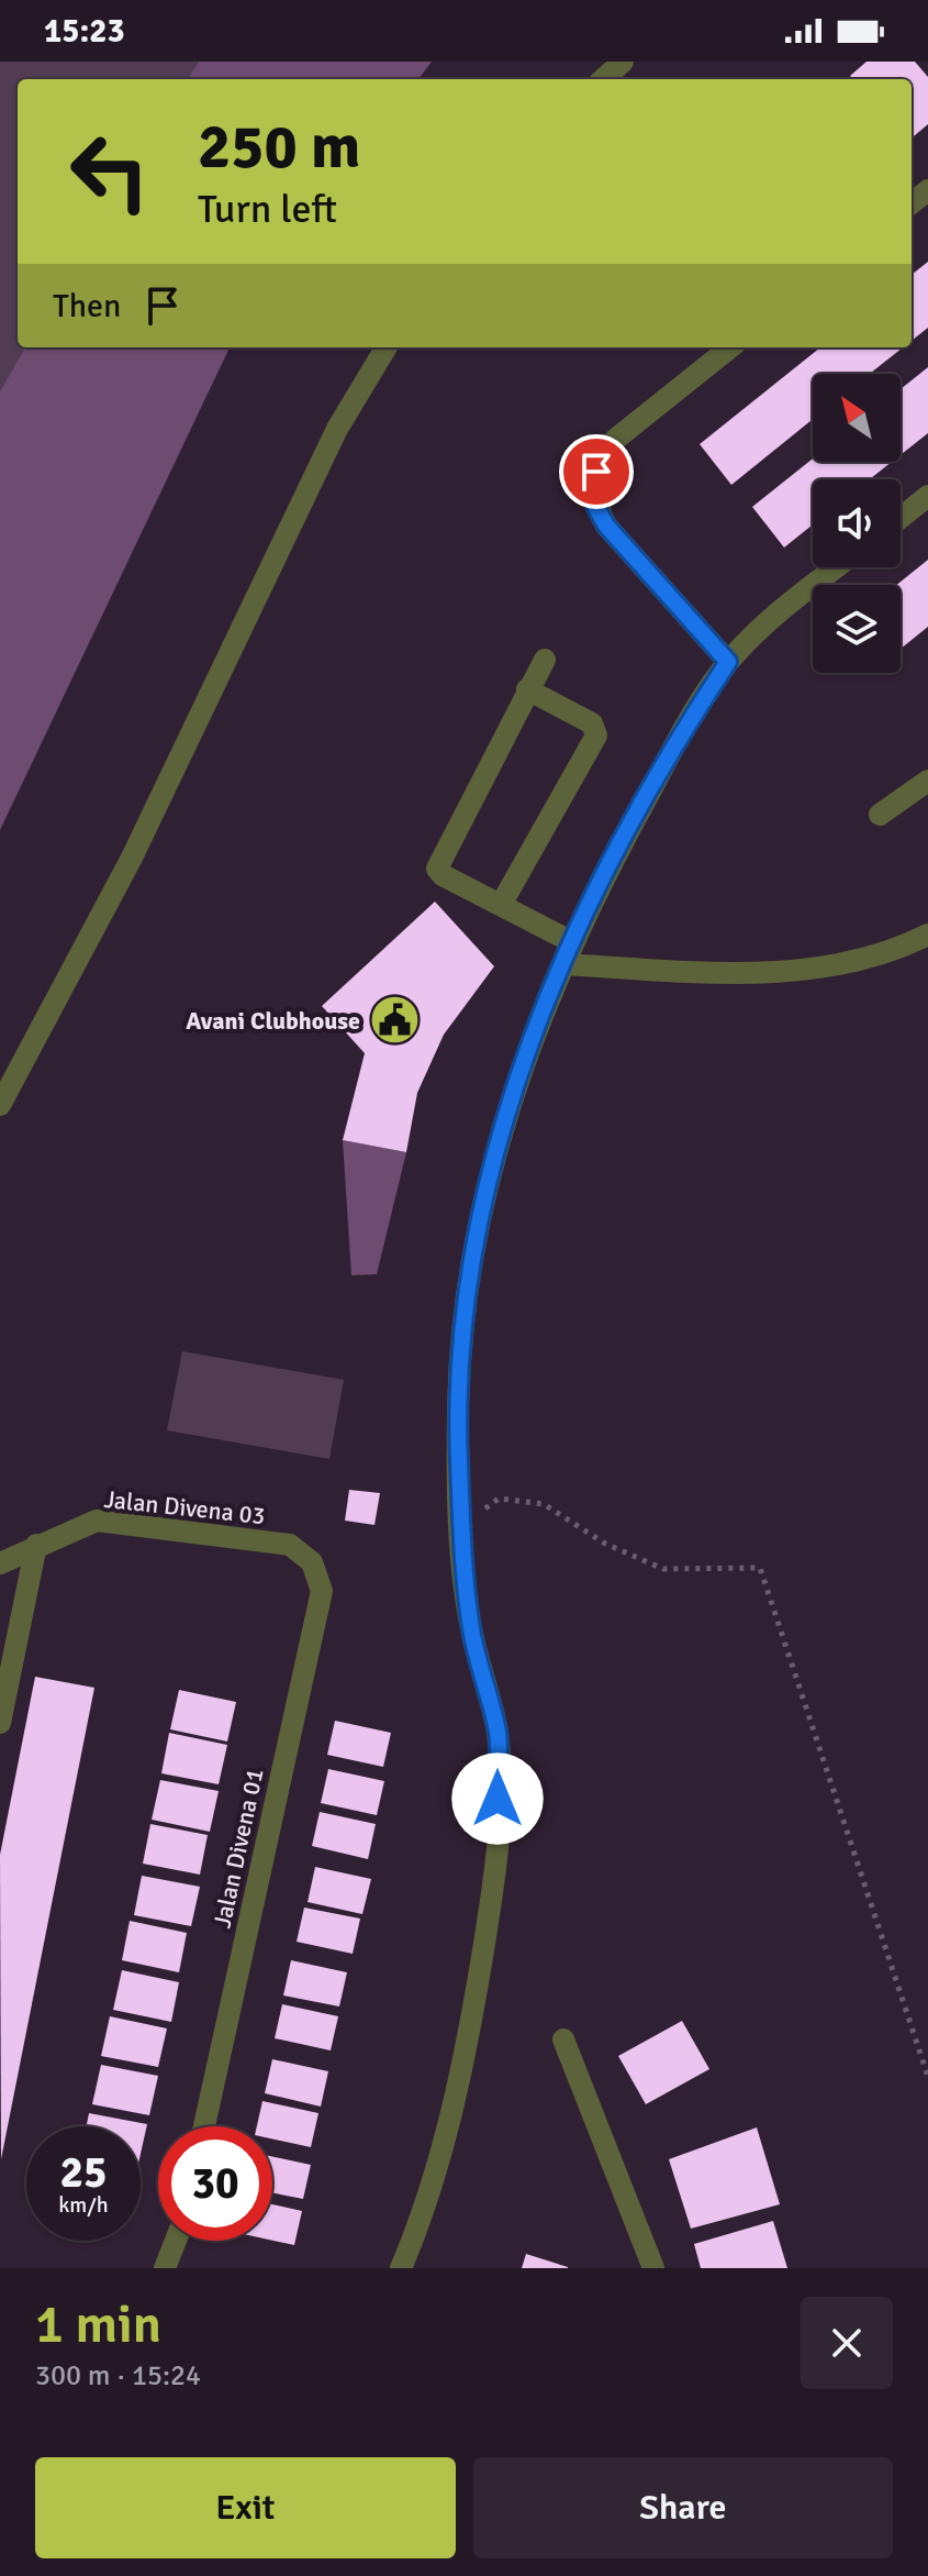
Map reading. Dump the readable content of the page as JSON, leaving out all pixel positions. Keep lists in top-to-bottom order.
{
  "streets": {
    "street": ["Jalan Divena 03", "Jalan Divena 01"]
  },
  "crossings": [
    ["Jalan Divena 03", "Jalan Divena 01"]
  ],
  "places": {
    "public building": ["Avani Clubhouse"]
  },
  "north": "top left",
  "page": {
    "status": "15:23",
    "turn": ["250 m", "Turn left"],
    "then": "Then",
    "speed": "25 km/h",
    "limit": "30",
    "heading": ["1 min", "300 m · 15:24"],
    "buttons": ["Exit", "Share"]
  }
}
